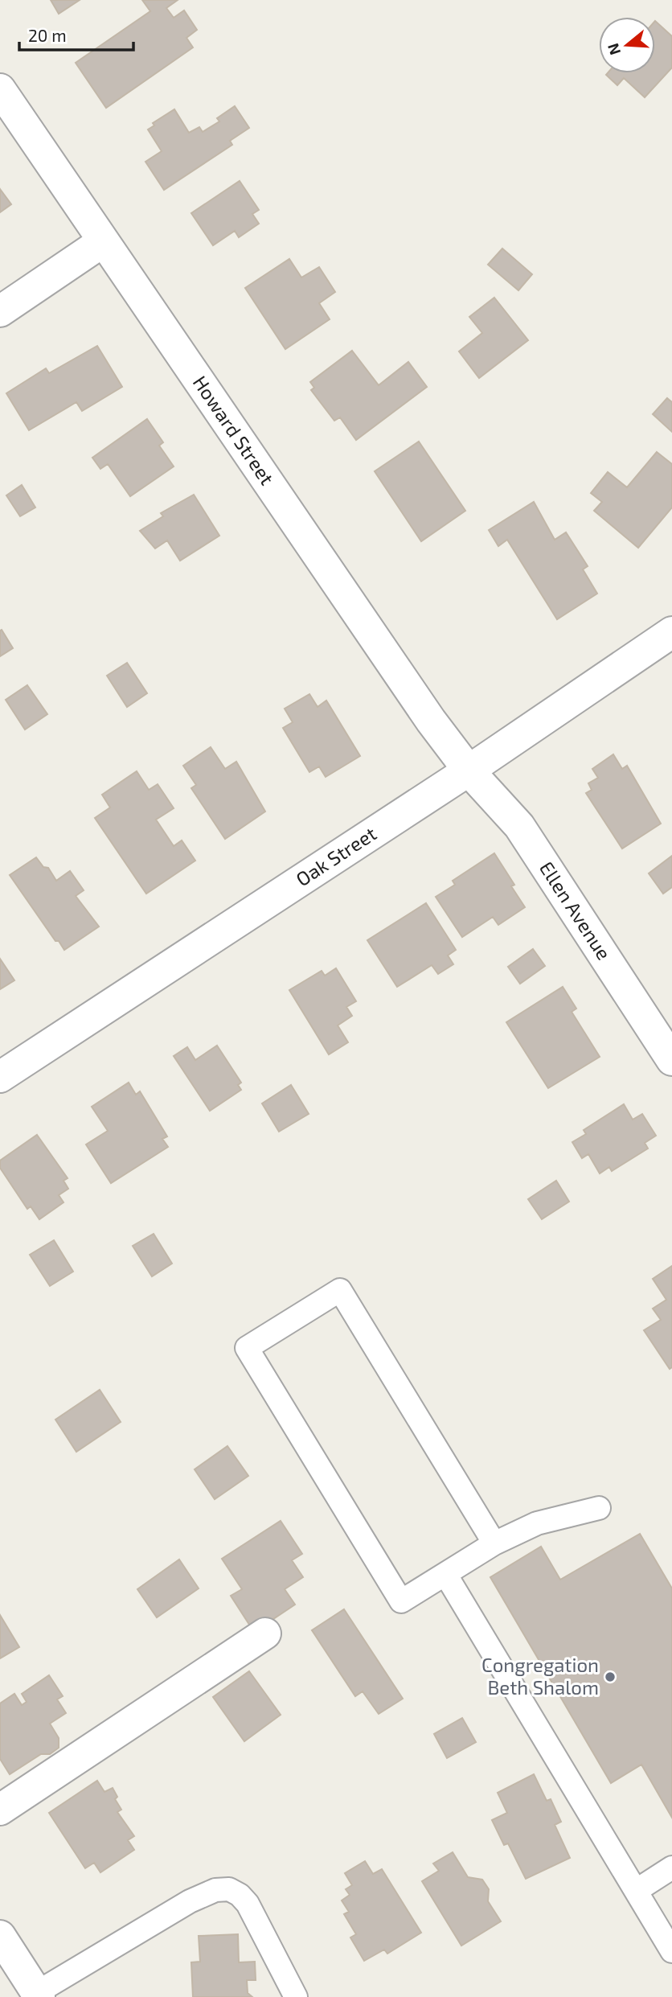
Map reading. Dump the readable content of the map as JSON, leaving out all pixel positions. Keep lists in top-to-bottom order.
{
  "streets": {
    "street": ["Howard Street", "Oak Street", "Ellen Avenue"]
  },
  "crossings": [
    ["Howard Street", "Oak Street"],
    ["Howard Street", "Ellen Avenue"],
    ["Oak Street", "Ellen Avenue"]
  ],
  "places": ["Congregation Beth Shalom"],
  "scale_bar": "20 m",
  "north": "left"
}
